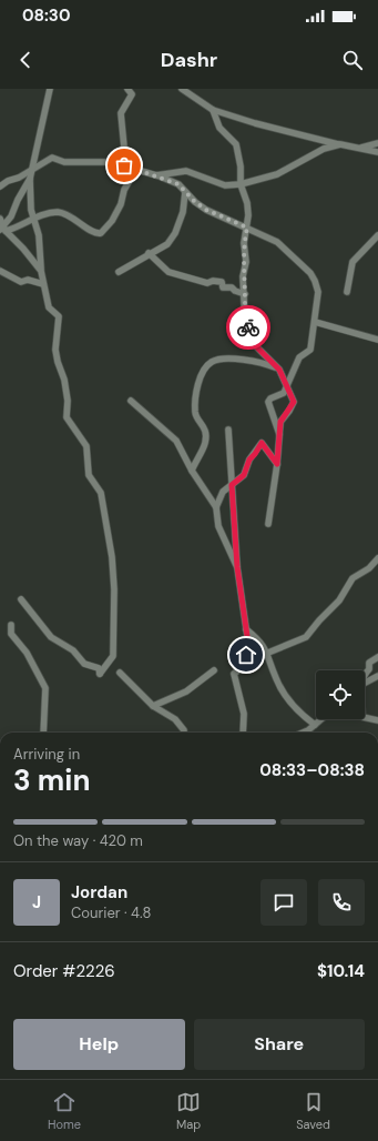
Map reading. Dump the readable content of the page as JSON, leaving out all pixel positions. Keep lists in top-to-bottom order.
{
  "page": {
    "status": "08:30",
    "header": "Dashr",
    "heading": ["3 min", "Arriving in", "08:33–08:38"],
    "panel": [
      "Jordan",
      "Courier · 4.8",
      "Order #2226",
      "$10.14"
    ],
    "bar": "On the way · 420 m",
    "round": "J",
    "buttons": ["Help", "Share"],
    "tabs": ["Home", "Map", "Saved"]
  }
}
